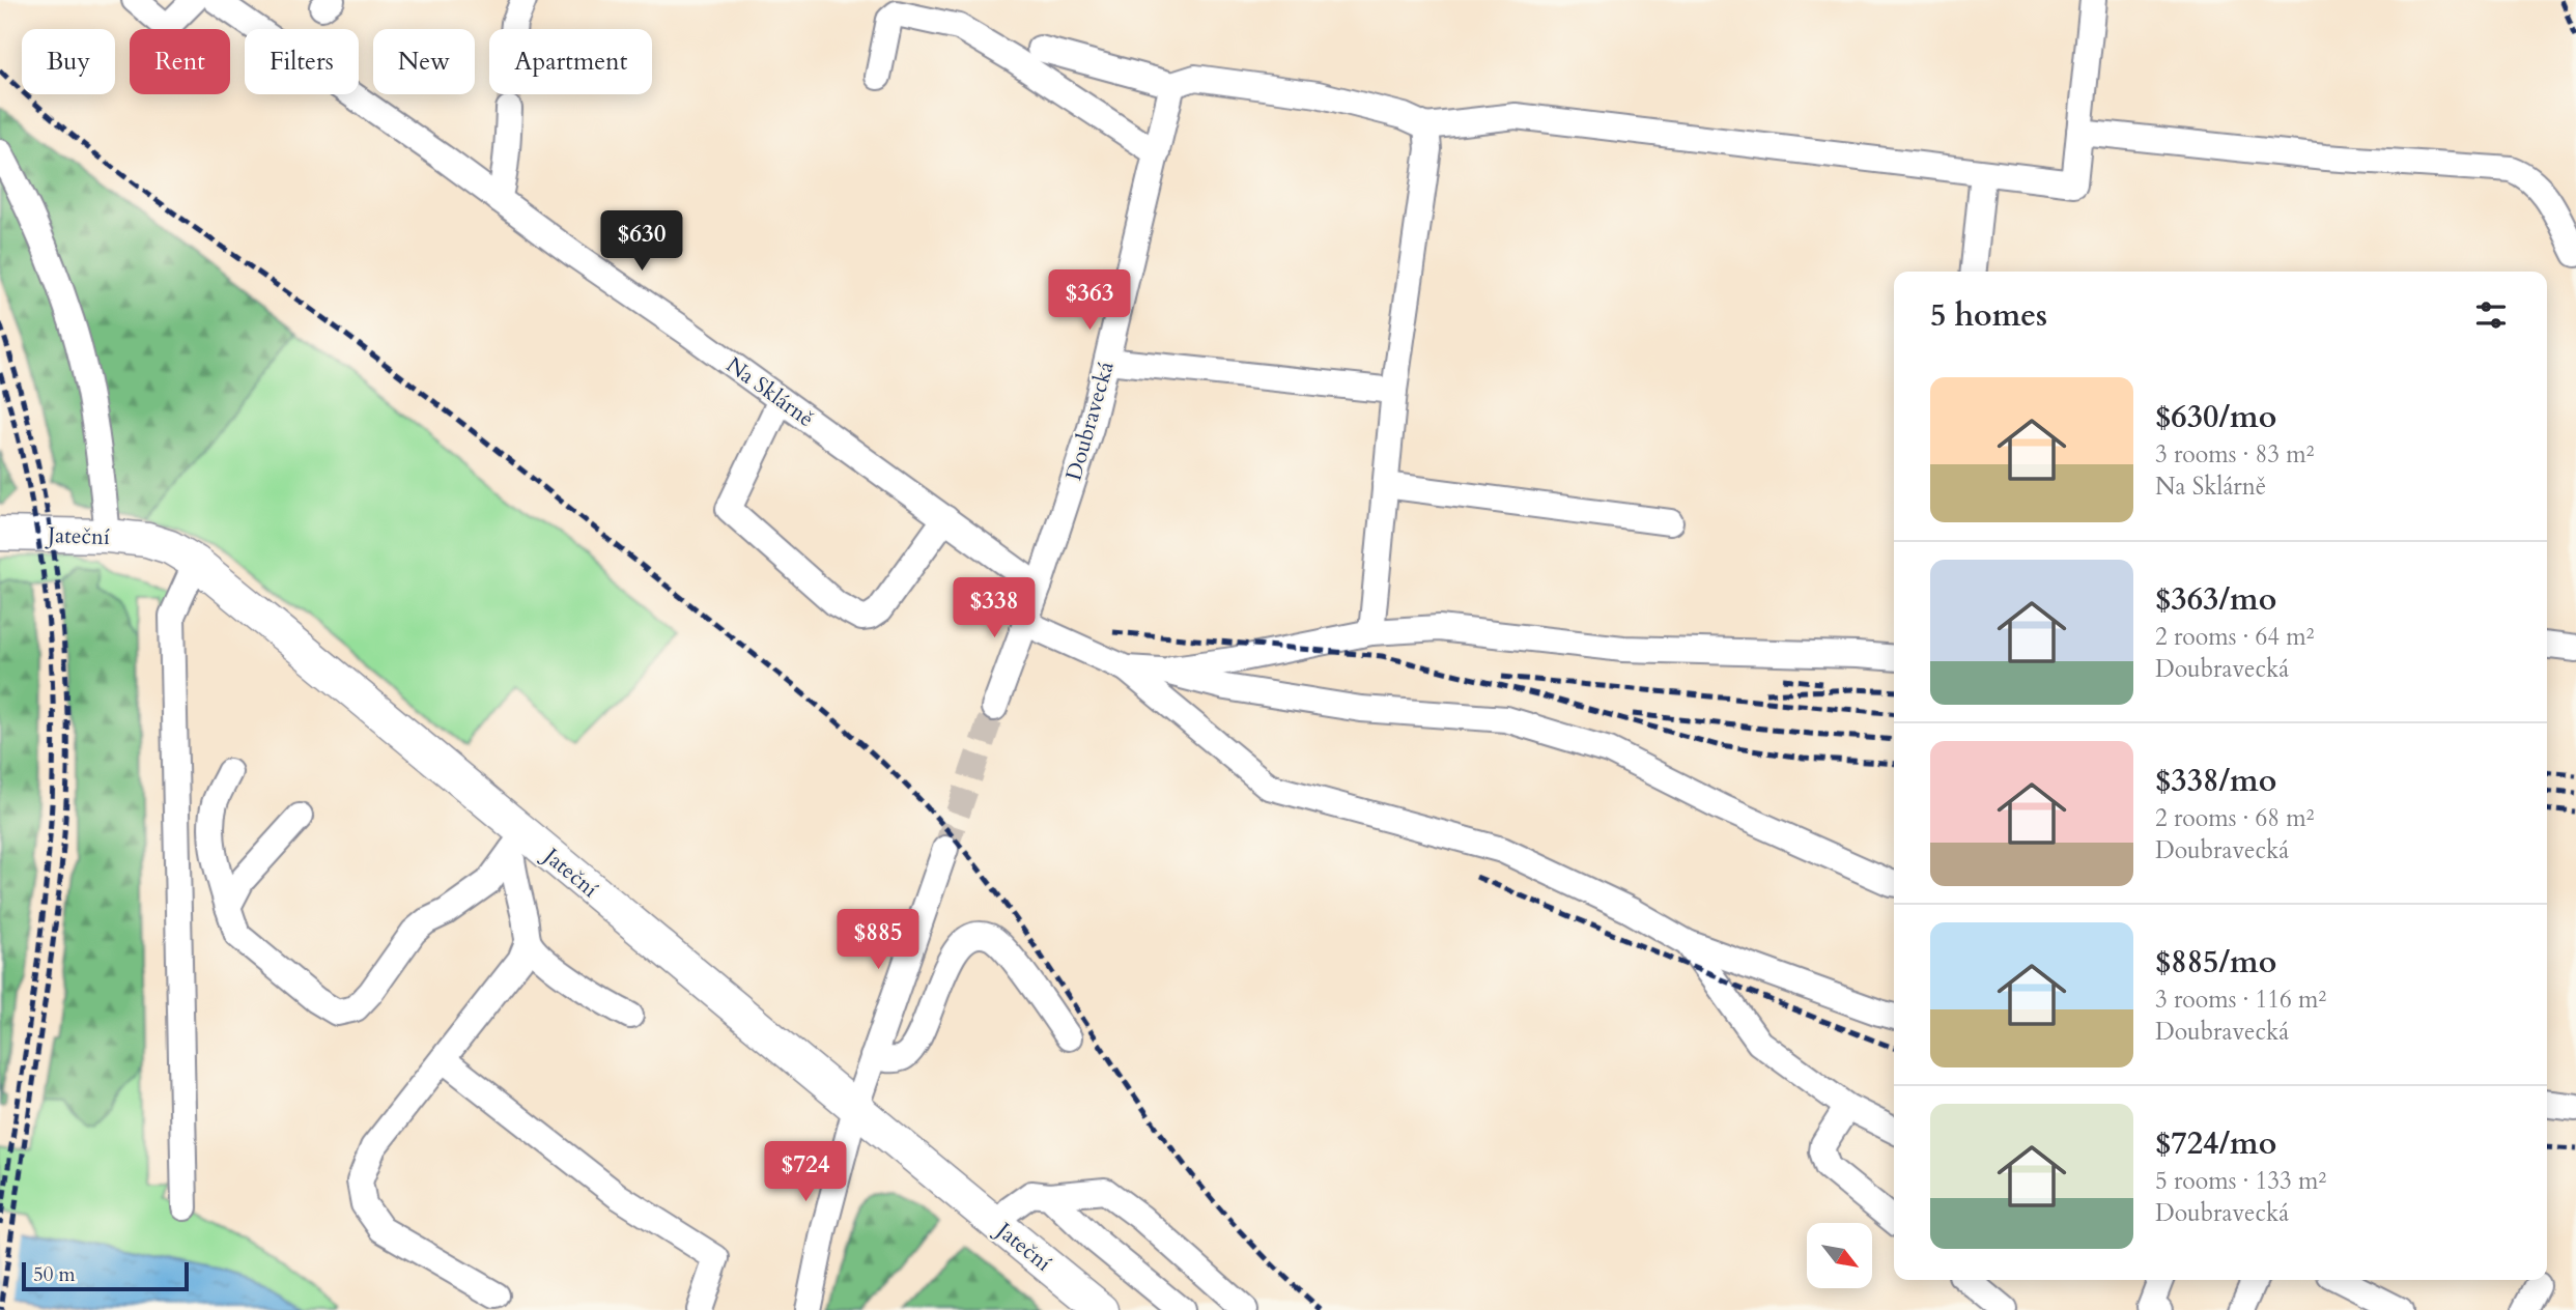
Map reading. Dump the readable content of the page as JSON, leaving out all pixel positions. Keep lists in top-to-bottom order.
{
  "streets": {
    "main road": ["Jateční"],
    "street": ["Na Sklárně", "Doubravecká"]
  },
  "crossings": [
    ["Na Sklárně", "Doubravecká"]
  ],
  "scale_bar": "50 m",
  "north": "bottom right",
  "page": {
    "chip": [
      "Buy",
      "Rent",
      "Filters",
      "New",
      "Apartment"
    ],
    "price": [
      "$630",
      "$363",
      "$338",
      "$885",
      "$724"
    ],
    "heading": "5 homes",
    "list": [
      {
        "name": "$630/mo",
        "note": "3 rooms · 83 m² · Na Sklárně"
      },
      {
        "name": "$363/mo",
        "note": "2 rooms · 64 m² · Doubravecká"
      },
      {
        "name": "$338/mo",
        "note": "2 rooms · 68 m² · Doubravecká"
      },
      {
        "name": "$885/mo",
        "note": "3 rooms · 116 m² · Doubravecká"
      },
      {
        "name": "$724/mo",
        "note": "5 rooms · 133 m² · Doubravecká"
      }
    ],
    "scale": "50 m"
  }
}
